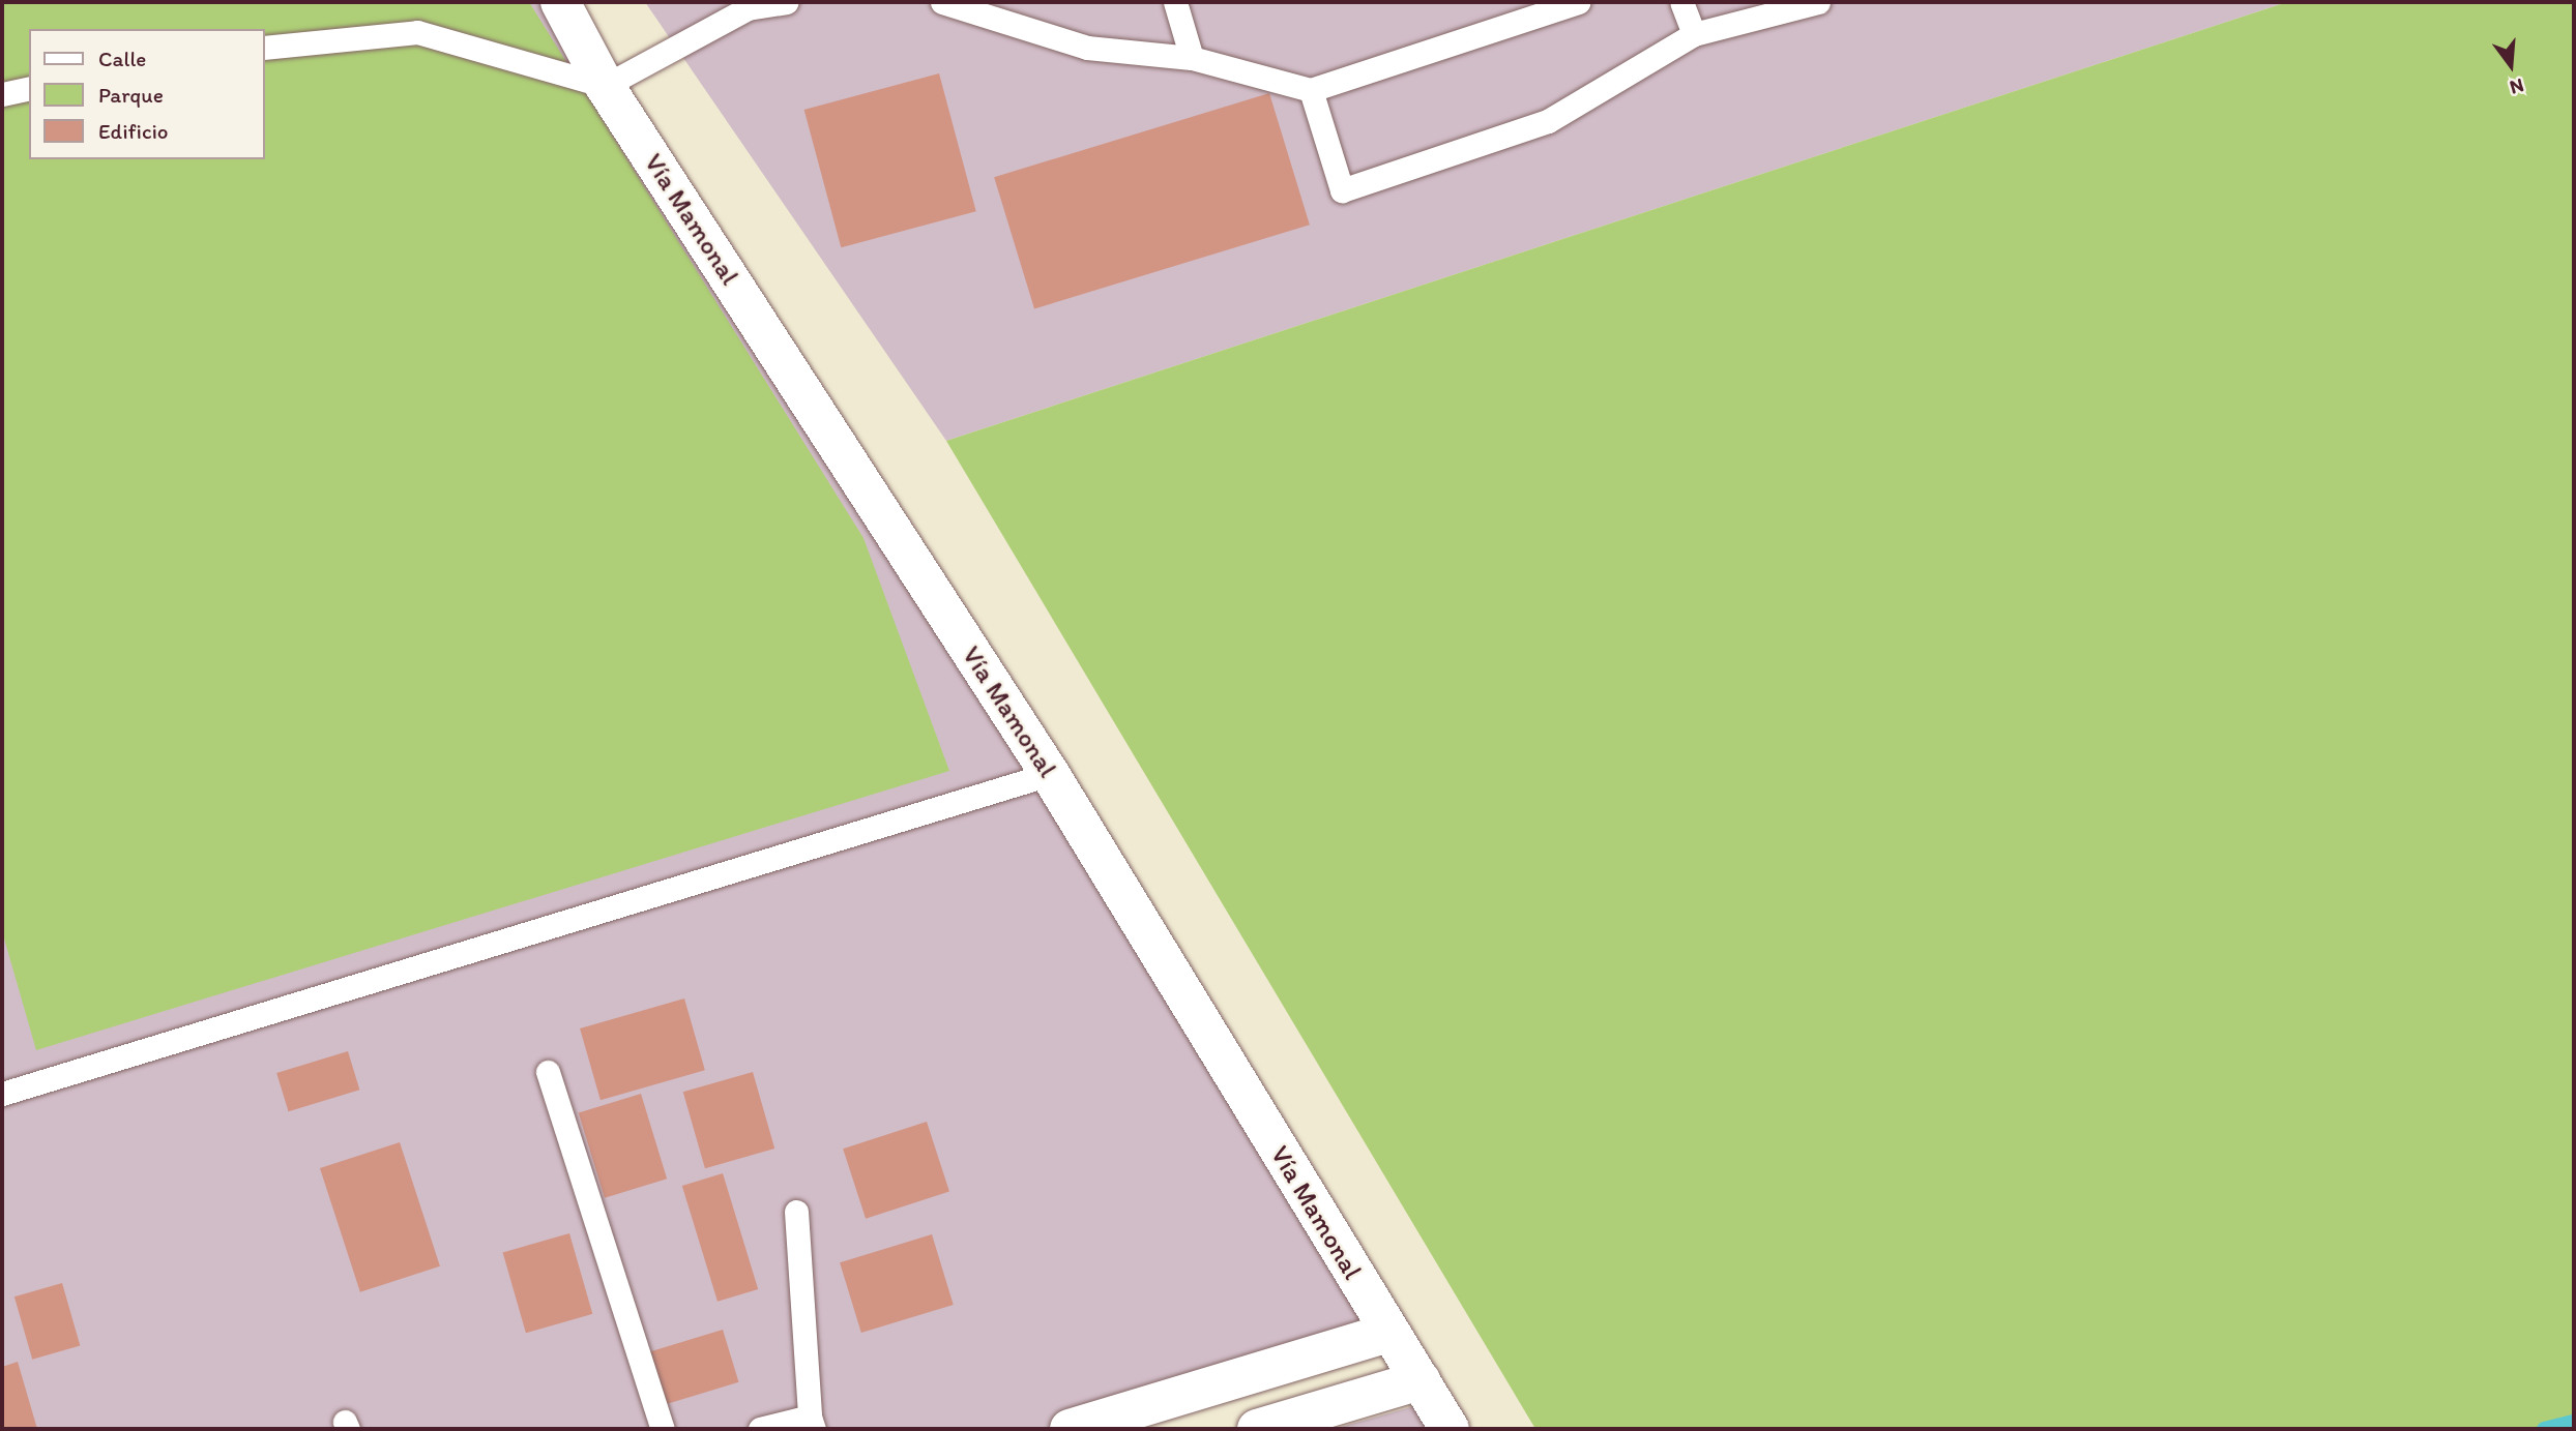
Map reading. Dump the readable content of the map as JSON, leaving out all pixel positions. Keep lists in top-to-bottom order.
{
  "streets": {
    "street": ["Vía Mamonal"]
  },
  "legend": ["Calle", "Parque", "Edificio"],
  "north": "bottom"
}
